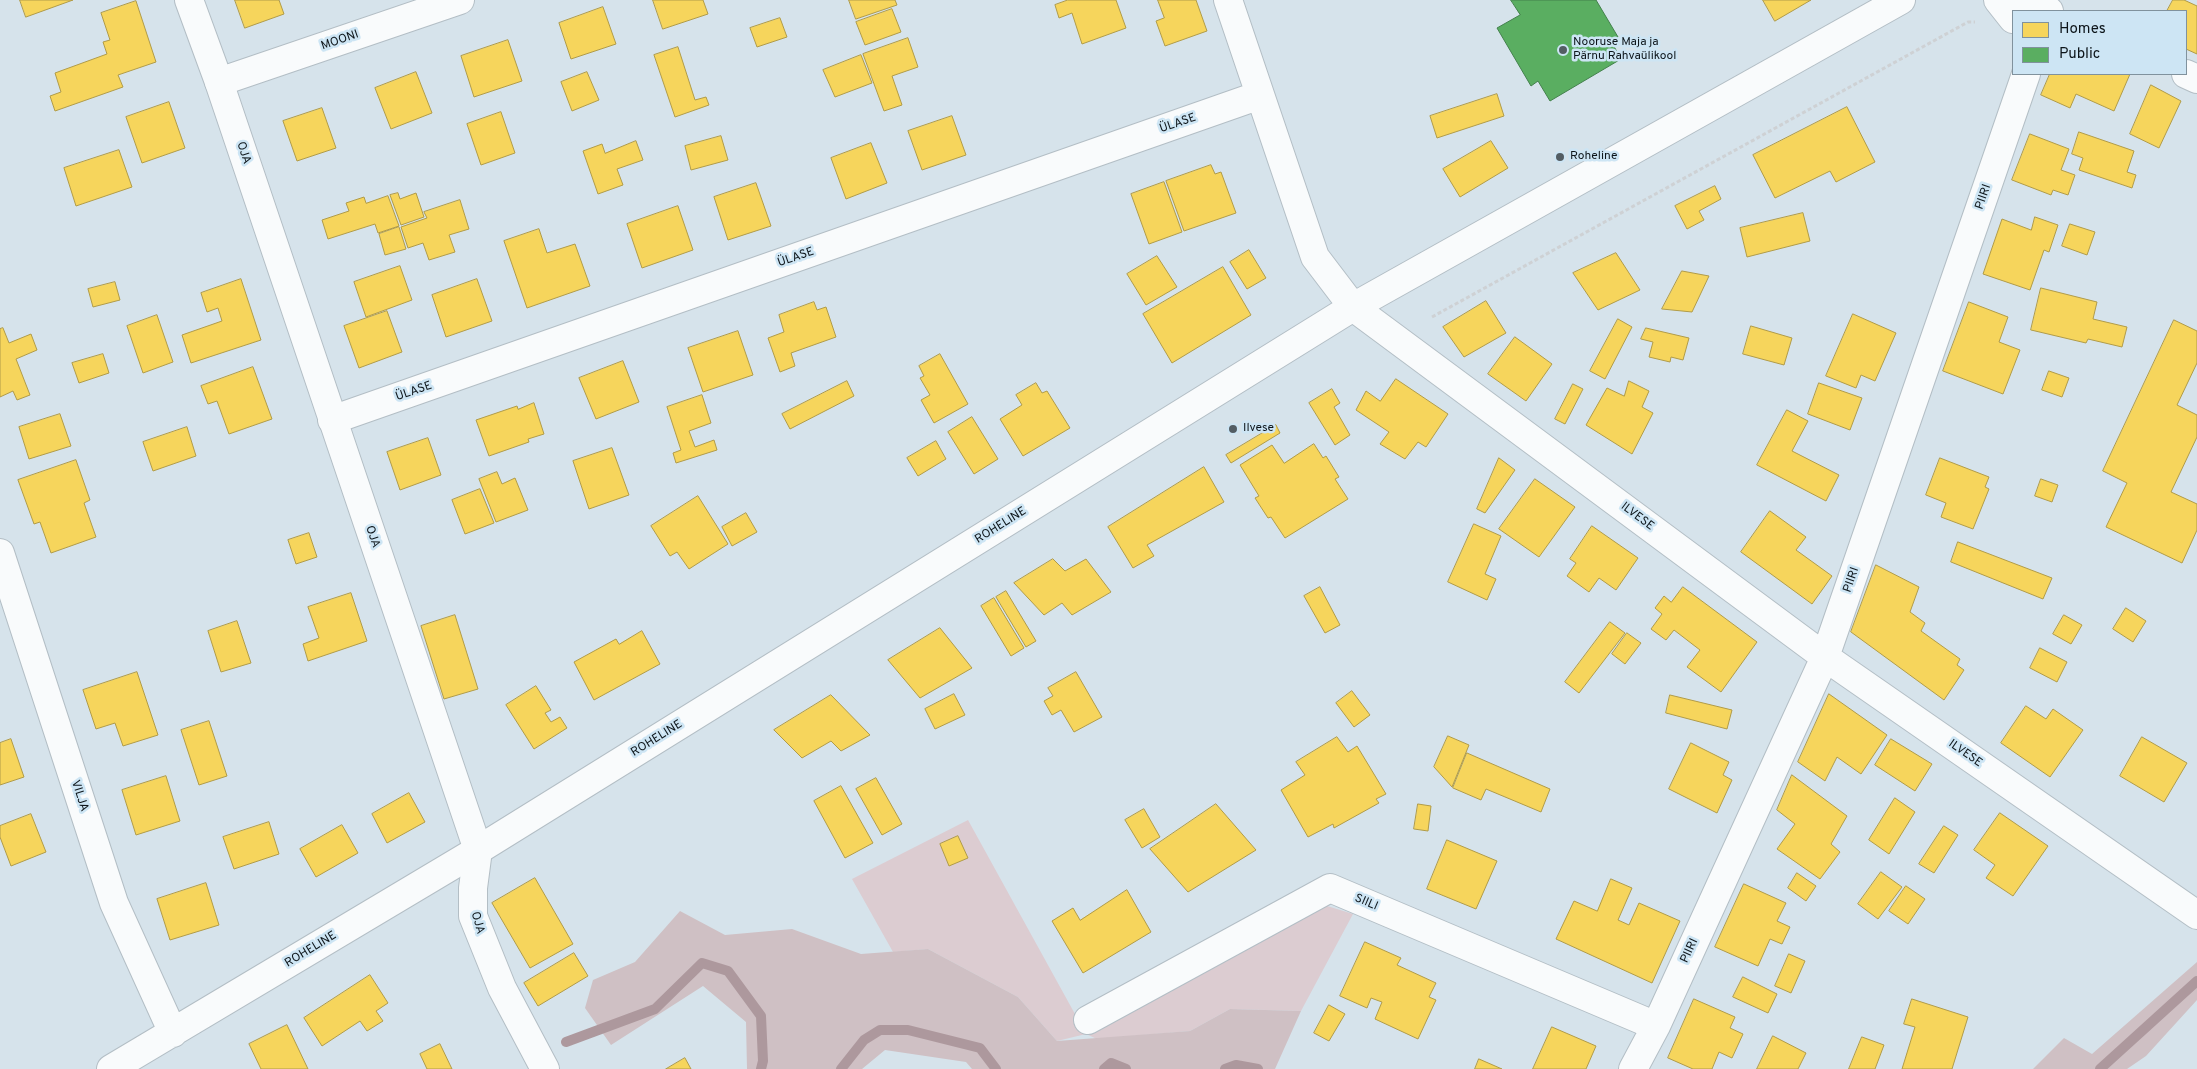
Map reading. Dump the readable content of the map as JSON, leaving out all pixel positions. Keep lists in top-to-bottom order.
{
  "streets": {
    "street": [
      "MOONI",
      "ÜLASE",
      "OJA",
      "PIIRI",
      "ILVESE",
      "ROHELINE",
      "VILJA",
      "SIILI"
    ]
  },
  "crossings": [
    ["MOONI", "OJA"],
    ["ÜLASE", "OJA"],
    ["ÜLASE", "ILVESE"],
    ["OJA", "ROHELINE"],
    ["PIIRI", "ILVESE"],
    ["PIIRI", "SIILI"],
    ["ILVESE", "ROHELINE"],
    ["ROHELINE", "VILJA"]
  ],
  "places": ["Nooruse Maja ja Pärnu Rahvaülikool", "Roheline", "Ilvese"],
  "legend": ["Homes", "Public"]
}
